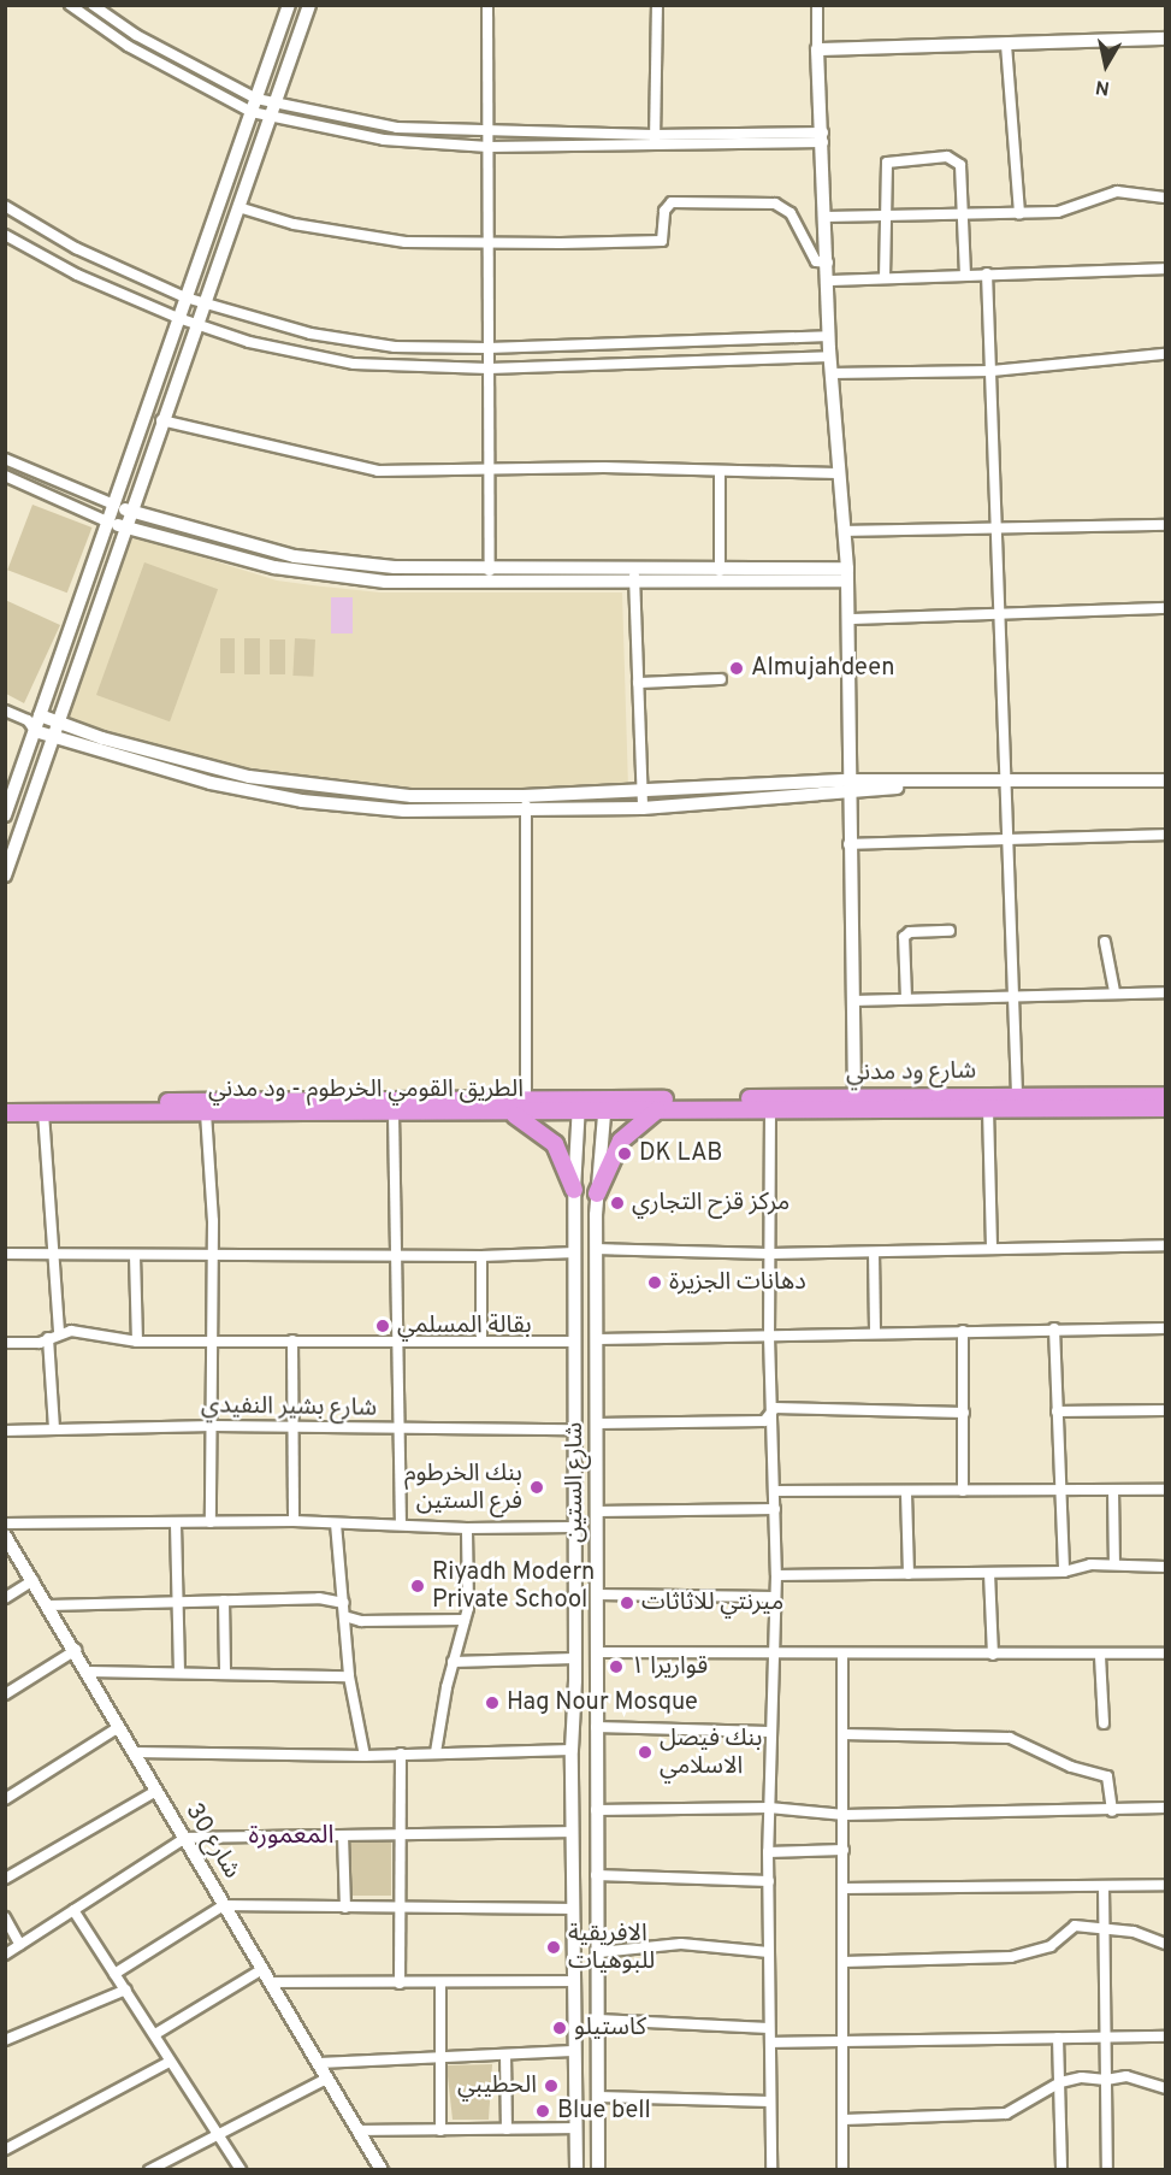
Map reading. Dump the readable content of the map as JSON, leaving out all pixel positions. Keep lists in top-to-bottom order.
{
  "streets": {
    "highway": ["شارع ود مدني", "الطريق القومي الخرطوم - ود مدني"],
    "street": ["شارع بشير النفيدي", "شارع الستين", "شارع 30"]
  },
  "crossings": [
    ["شارع ود مدني", "الطريق القومي الخرطوم - ود مدني"],
    ["الطريق القومي الخرطوم - ود مدني", "شارع الستين"],
    ["شارع بشير النفيدي", "شارع الستين"]
  ],
  "districts": ["المعمورة"],
  "places": [
    "Almujahdeen",
    "DK LAB",
    "مركز قزح التجاري",
    "دهانات الجزيرة",
    "بقالة المسلمي",
    "بنك الخرطوم فرع الستين",
    "Riyadh Modern Private School",
    "ميرنتي للاثاثات",
    "قواريرا ١",
    "Hag Nour Mosque",
    "بنك فيصل الاسلامي",
    "الافريقية للبوهيات",
    "كاستيلو",
    "الحطيبي",
    "Blue bell"
  ],
  "north": "bottom"
}
